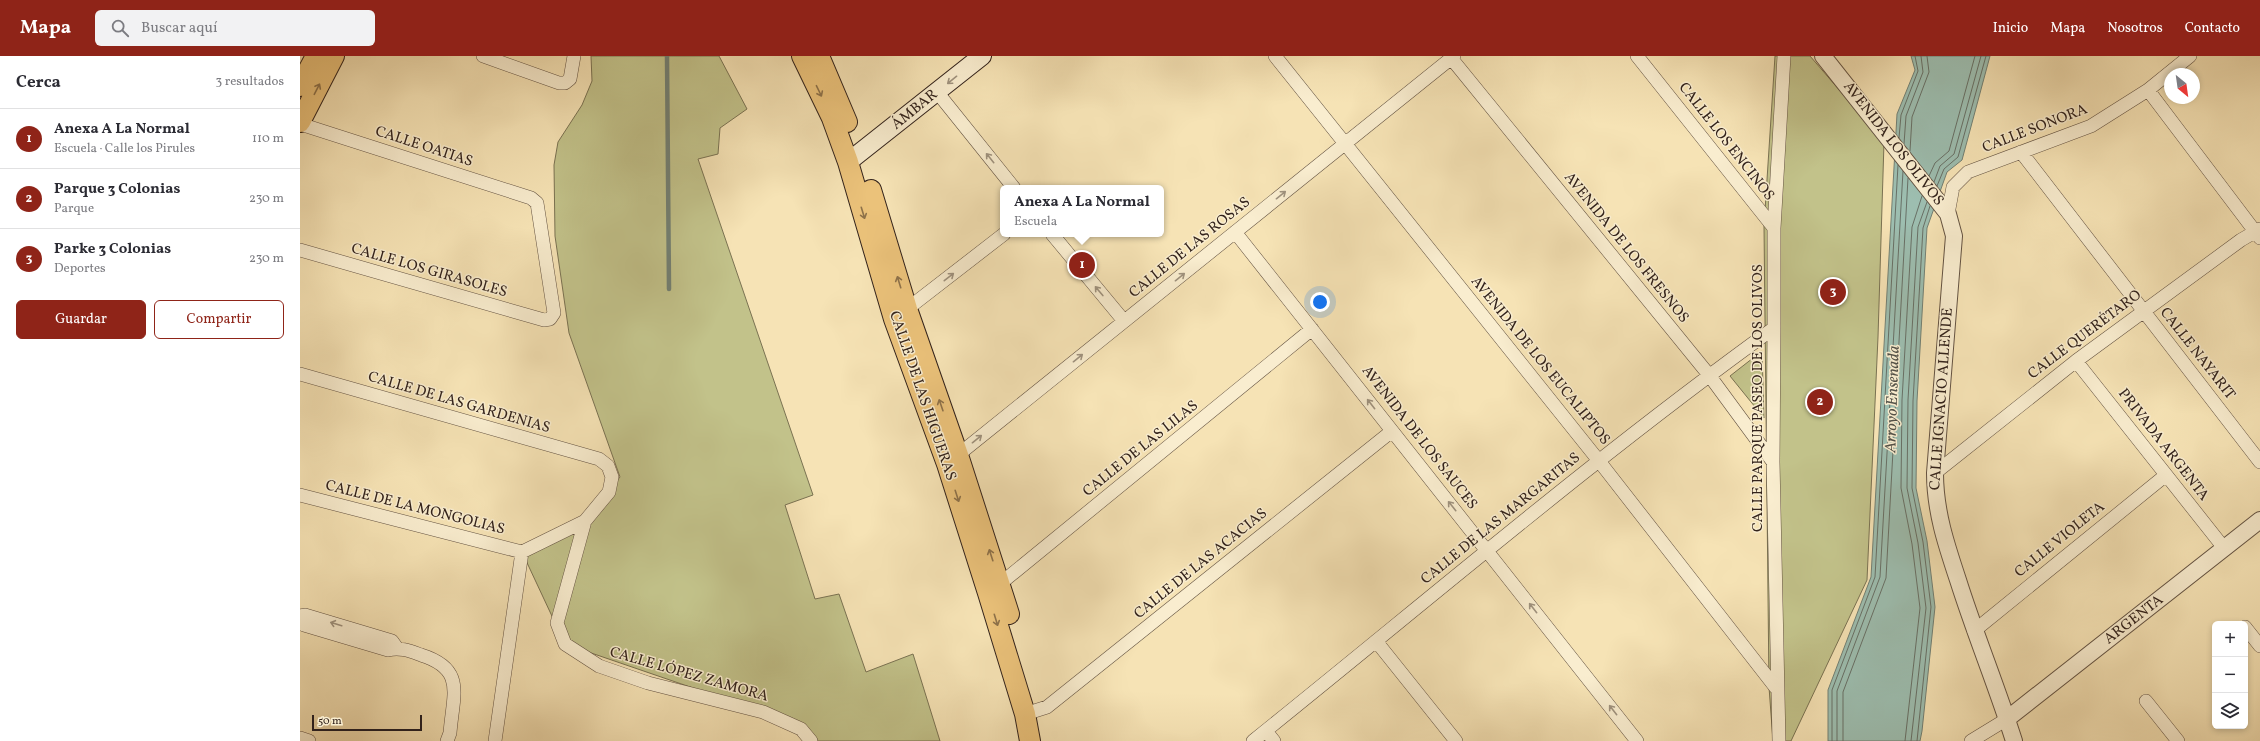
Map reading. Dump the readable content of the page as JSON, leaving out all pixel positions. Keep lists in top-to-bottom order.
{
  "streets": {
    "main road": ["ÁMBAR", "CALLE DE LAS HIGUERAS"],
    "street": [
      "CALLE SONORA",
      "CALLE LOS ENCINOS",
      "AVENIDA LOS OLIVOS",
      "CALLE OATIAS",
      "CALLE DE LAS ROSAS",
      "AVENIDA DE LOS FRESNOS",
      "CALLE LOS GIRASOLES",
      "CALLE QUERÉTARO",
      "CALLE NAYARIT",
      "AVENIDA DE LOS EUCALIPTOS",
      "CALLE PARQUE PASEO DE LOS OLIVOS",
      "CALLE IGNACIO ALLENDE",
      "CALLE DE LAS GARDENIAS",
      "AVENIDA DE LOS SAUCES",
      "PRIVADA ARGENTA",
      "CALLE DE LAS LILAS",
      "CALLE DE LA MONGOLIAS",
      "CALLE DE LAS MARGARITAS",
      "CALLE VIOLETA",
      "CALLE DE LAS ACACIAS",
      "ARGENTA",
      "CALLE LÓPEZ ZAMORA"
    ]
  },
  "crossings": [
    ["ÁMBAR", "CALLE DE LAS HIGUERAS"],
    ["CALLE SONORA", "AVENIDA LOS OLIVOS"],
    ["CALLE SONORA", "CALLE NAYARIT"],
    ["CALLE SONORA", "CALLE IGNACIO ALLENDE"],
    ["CALLE LOS ENCINOS", "CALLE PARQUE PASEO DE LOS OLIVOS"],
    ["AVENIDA LOS OLIVOS", "CALLE IGNACIO ALLENDE"],
    ["CALLE OATIAS", "CALLE LOS GIRASOLES"],
    ["CALLE DE LAS ROSAS", "AVENIDA DE LOS FRESNOS"],
    ["CALLE DE LAS ROSAS", "AVENIDA DE LOS EUCALIPTOS"],
    ["CALLE DE LAS ROSAS", "CALLE DE LAS HIGUERAS"],
    ["CALLE DE LAS ROSAS", "AVENIDA DE LOS SAUCES"],
    ["AVENIDA DE LOS FRESNOS", "CALLE PARQUE PASEO DE LOS OLIVOS"],
    ["AVENIDA DE LOS FRESNOS", "CALLE DE LAS MARGARITAS"],
    ["CALLE QUERÉTARO", "CALLE NAYARIT"],
    ["CALLE QUERÉTARO", "CALLE IGNACIO ALLENDE"],
    ["CALLE QUERÉTARO", "PRIVADA ARGENTA"],
    ["AVENIDA DE LOS EUCALIPTOS", "CALLE PARQUE PASEO DE LOS OLIVOS"],
    ["AVENIDA DE LOS EUCALIPTOS", "CALLE DE LAS MARGARITAS"],
    ["CALLE DE LAS HIGUERAS", "CALLE DE LAS LILAS"],
    ["CALLE DE LAS HIGUERAS", "CALLE DE LAS ACACIAS"],
    ["CALLE PARQUE PASEO DE LOS OLIVOS", "CALLE DE LAS MARGARITAS"],
    ["CALLE IGNACIO ALLENDE", "CALLE VIOLETA"],
    ["CALLE IGNACIO ALLENDE", "ARGENTA"],
    ["CALLE DE LAS GARDENIAS", "CALLE LÓPEZ ZAMORA"],
    ["AVENIDA DE LOS SAUCES", "CALLE DE LAS LILAS"],
    ["AVENIDA DE LOS SAUCES", "CALLE DE LAS MARGARITAS"],
    ["AVENIDA DE LOS SAUCES", "CALLE DE LAS ACACIAS"],
    ["PRIVADA ARGENTA", "CALLE VIOLETA"],
    ["PRIVADA ARGENTA", "ARGENTA"]
  ],
  "one_way": ["ÁMBAR", "CALLE DE LAS ROSAS", "AVENIDA DE LOS SAUCES"],
  "water": ["Arroyo Ensenada"],
  "scale_bar": "50 m",
  "north": "bottom right",
  "page": {
    "header": "Mapa",
    "search": "Buscar aquí",
    "nav": [
      "Inicio",
      "Mapa",
      "Nosotros",
      "Contacto"
    ],
    "heading": ["Cerca", "3 resultados"],
    "list": [
      {
        "mark": "1",
        "name": "Anexa A La Normal",
        "note": "Escuela · Calle los Pirules",
        "value": "110 m"
      },
      {
        "mark": "2",
        "name": "Parque 3 Colonias",
        "note": "Parque",
        "value": "230 m"
      },
      {
        "mark": "3",
        "name": "Parke 3 Colonias",
        "note": "Deportes",
        "value": "230 m"
      }
    ],
    "popup": ["Anexa A La Normal", "Escuela"],
    "pins": ["1", "3", "2"],
    "buttons": ["Guardar", "Compartir"],
    "map_buttons": ["+", "−"],
    "scale": "50 m"
  }
}
